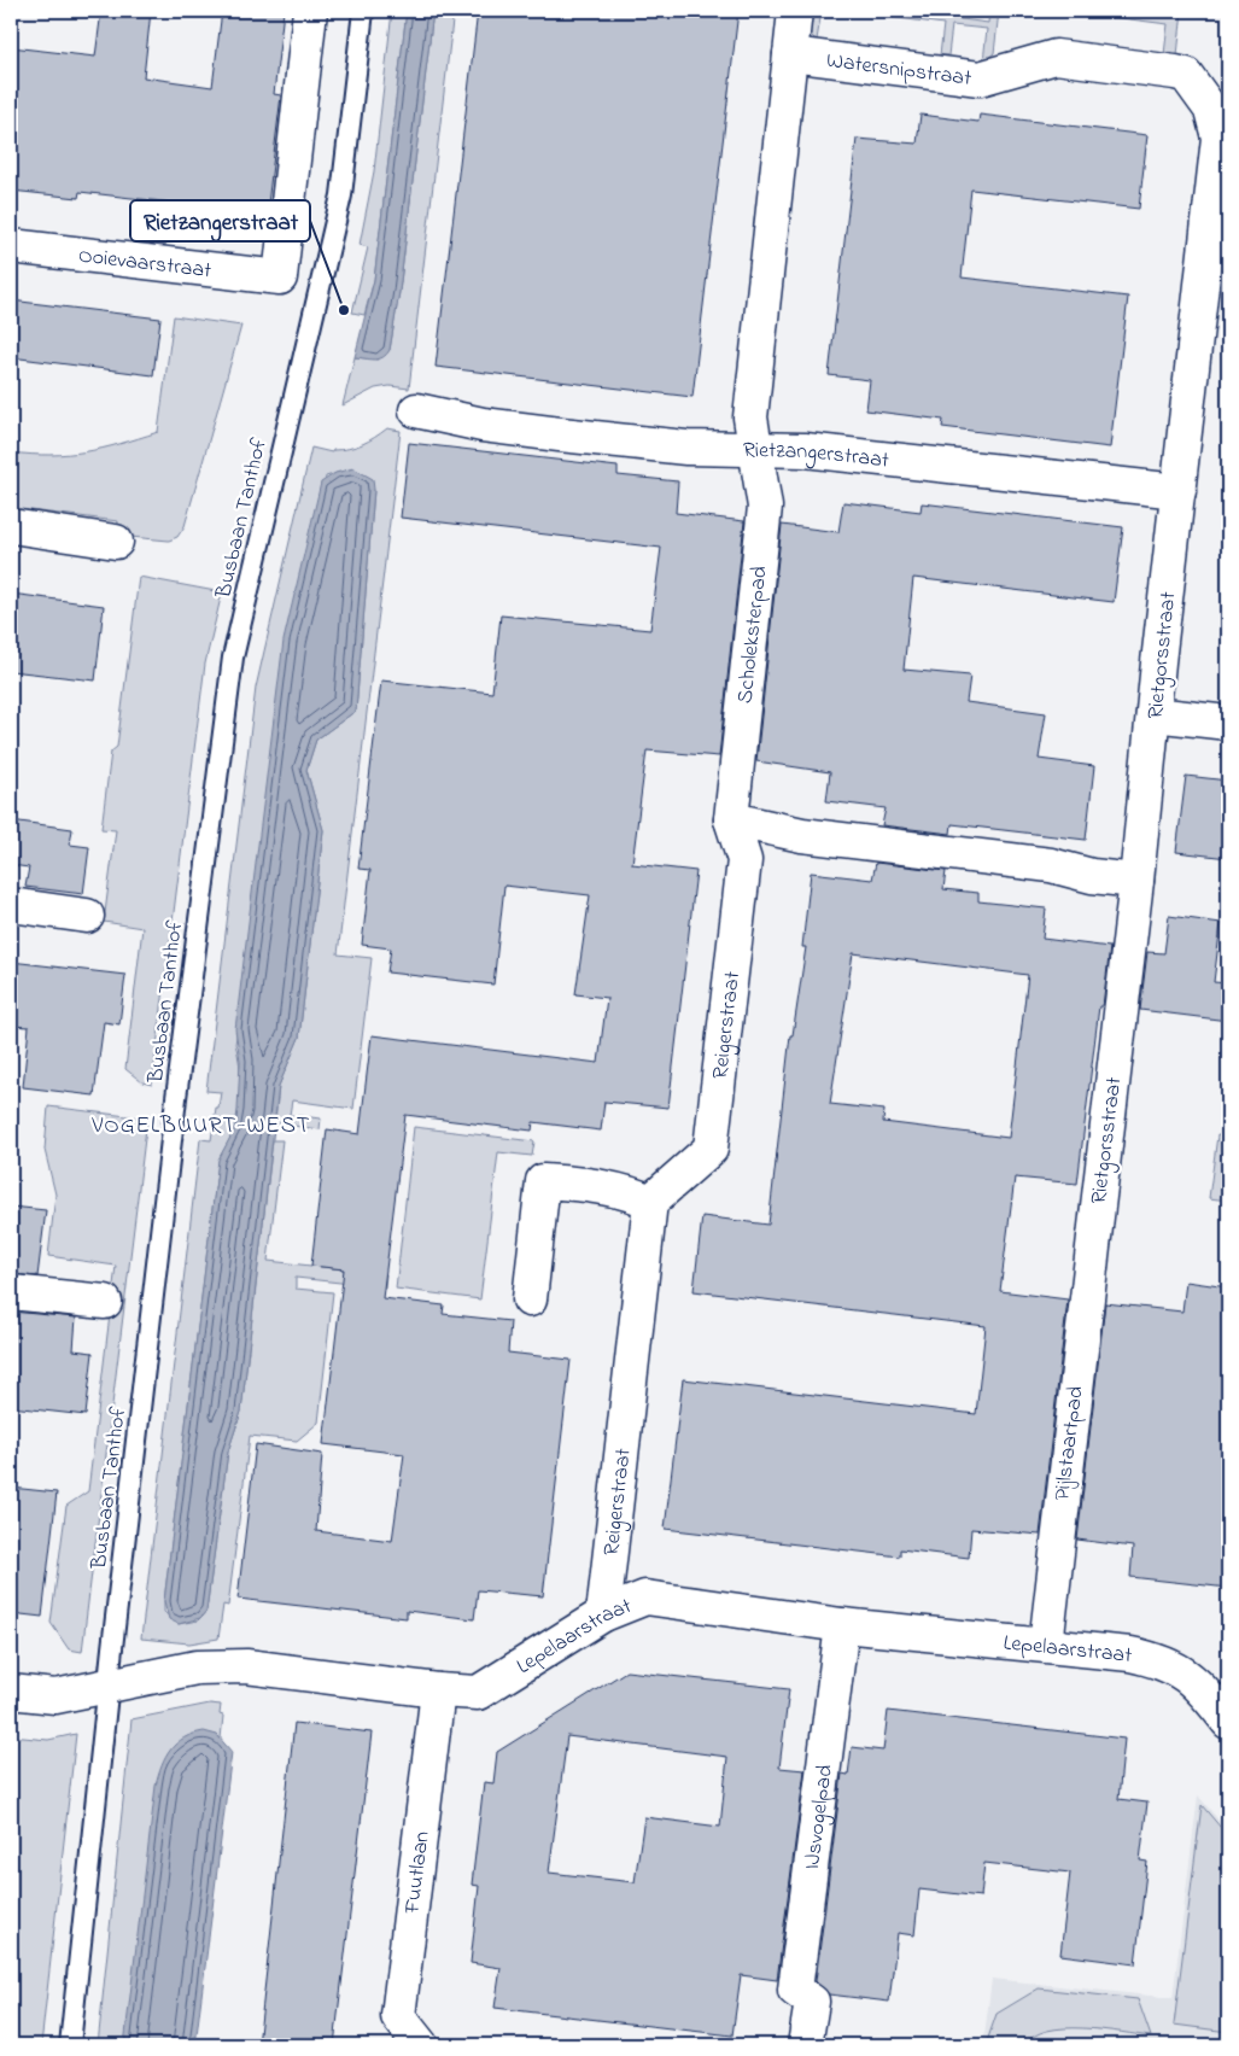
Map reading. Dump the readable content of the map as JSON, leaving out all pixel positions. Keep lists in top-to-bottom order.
{
  "streets": {
    "street": [
      "Watersnipstraat",
      "Ooievaarstraat",
      "Rietzangerstraat",
      "Scholeksterpad",
      "Rietgorsstraat",
      "Reigerstraat",
      "Pijlstaartpad",
      "Lepelaarstraat",
      "IJsvogelpad",
      "Fuutlaan"
    ],
    "lane": ["Busbaan Tanthof"]
  },
  "crossings": [
    ["Watersnipstraat", "Rietgorsstraat"],
    ["Rietzangerstraat", "Scholeksterpad"],
    ["Rietzangerstraat", "Rietgorsstraat"],
    ["Busbaan Tanthof", "Lepelaarstraat"],
    ["Scholeksterpad", "Reigerstraat"],
    ["Rietgorsstraat", "Pijlstaartpad"],
    ["Reigerstraat", "Lepelaarstraat"],
    ["Pijlstaartpad", "Lepelaarstraat"],
    ["Lepelaarstraat", "IJsvogelpad"],
    ["Lepelaarstraat", "Fuutlaan"]
  ],
  "districts": ["VOGELBUURT-WEST"],
  "places": ["Rietzangerstraat"]
}
